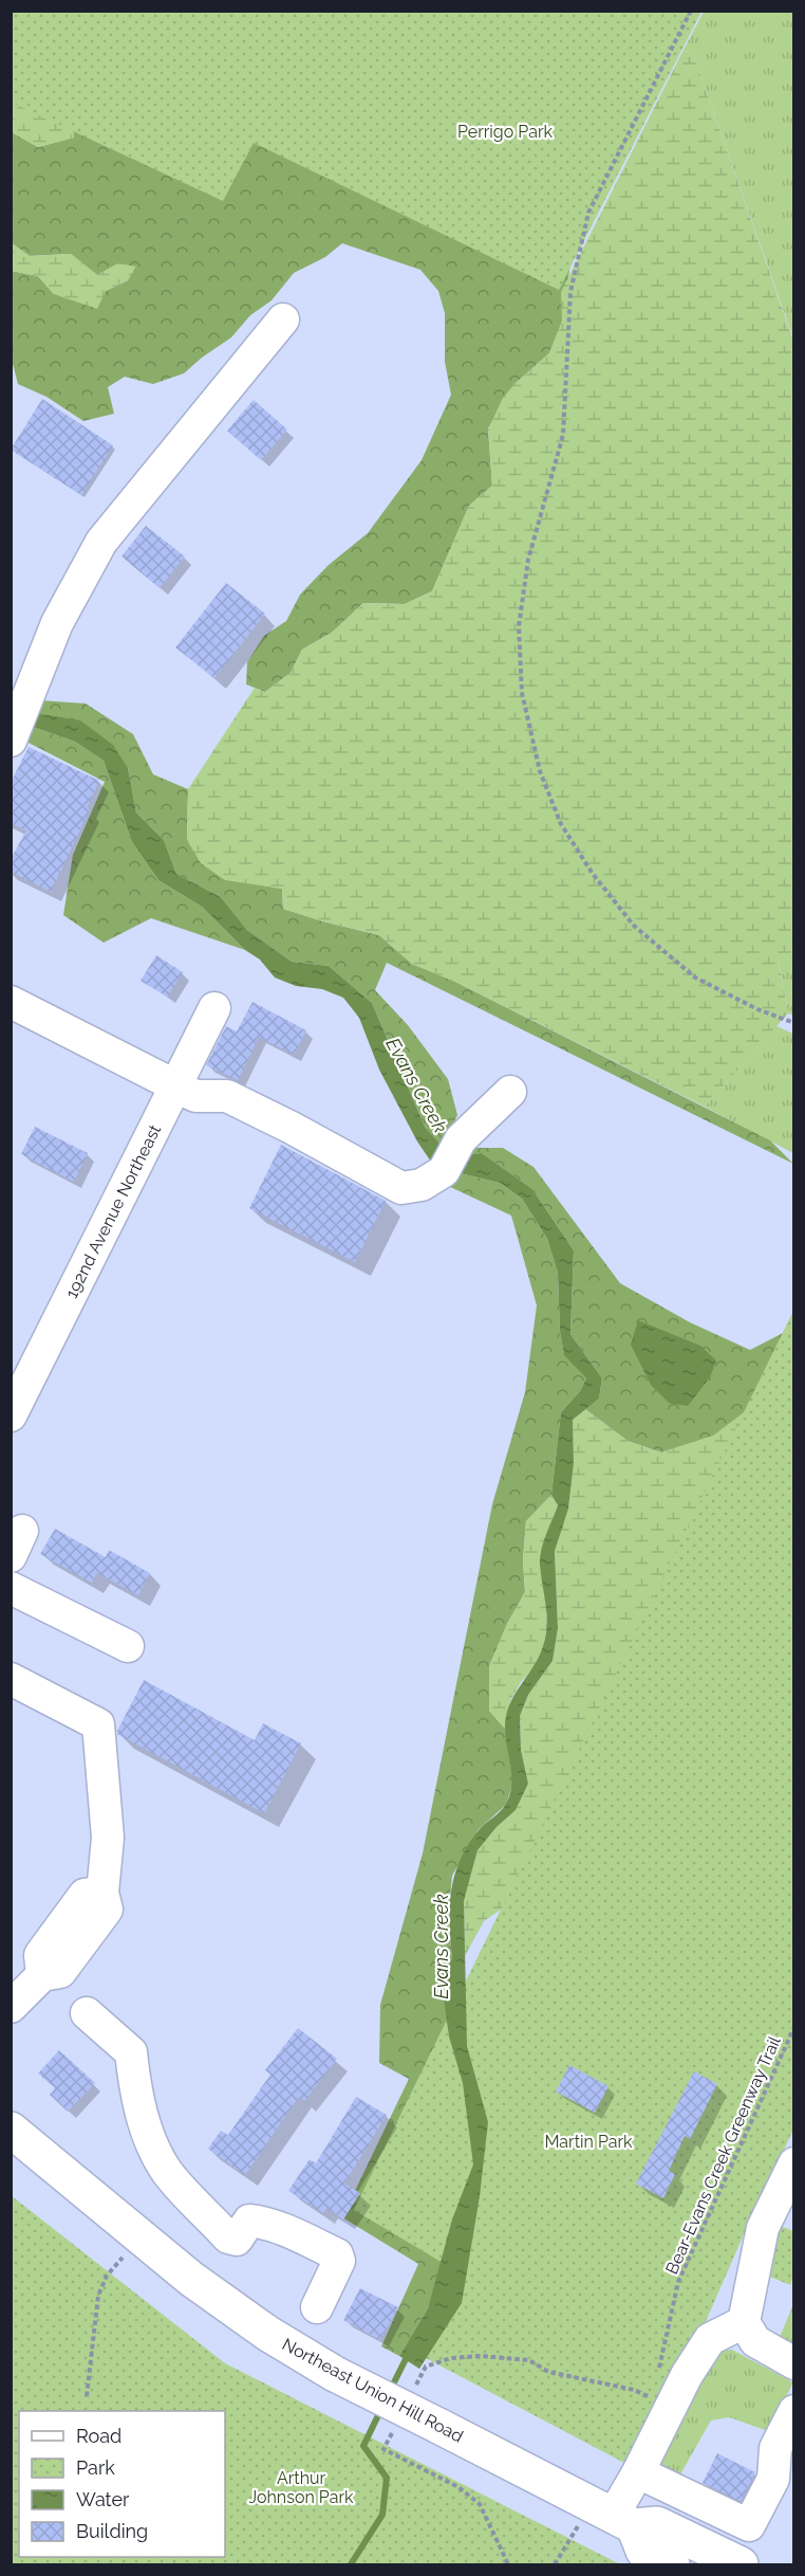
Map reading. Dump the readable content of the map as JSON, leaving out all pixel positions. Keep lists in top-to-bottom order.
{
  "streets": {
    "main road": ["Northeast Union Hill Road"],
    "street": ["192nd Avenue Northeast"],
    "path": ["Bear-Evans Creek Greenway Trail"]
  },
  "water": ["Evans Creek"],
  "parks": ["Perrigo Park", "Martin Park", "Arthur Johnson Park"],
  "legend": [
    "Road",
    "Park",
    "Water",
    "Building"
  ]
}
